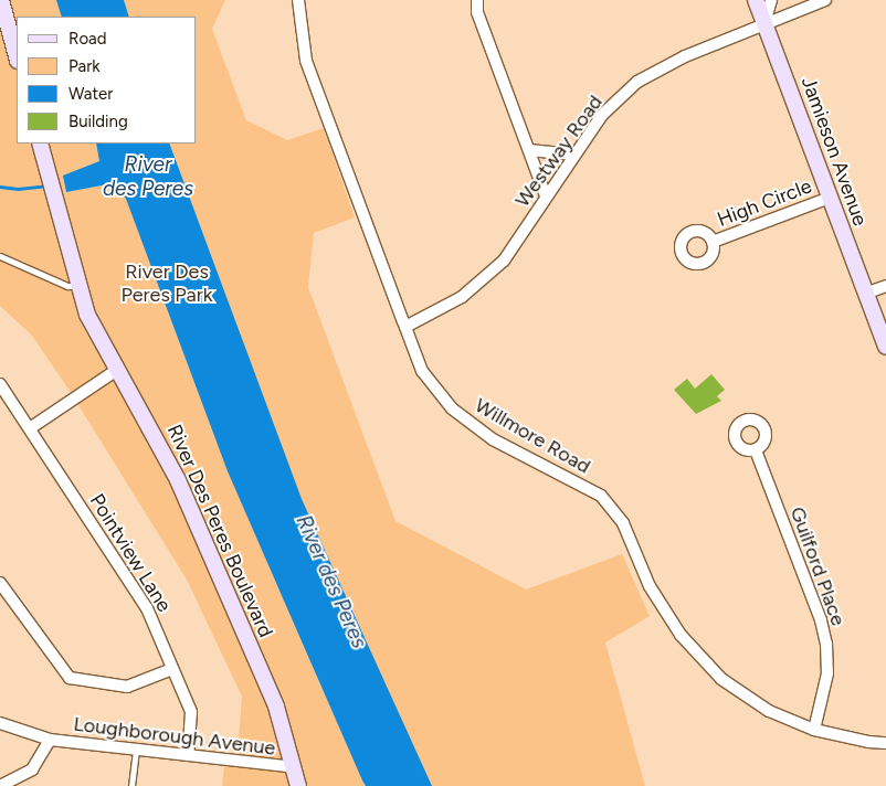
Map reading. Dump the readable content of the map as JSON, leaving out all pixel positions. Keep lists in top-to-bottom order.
{
  "streets": {
    "main road": ["Jamieson Avenue", "River Des Peres Boulevard"],
    "street": [
      "Westway Road",
      "High Circle",
      "Willmore Road",
      "Pointview Lane",
      "Guilford Place",
      "Loughborough Avenue"
    ]
  },
  "crossings": [
    ["Westway Road", "Jamieson Avenue"],
    ["Westway Road", "Willmore Road"],
    ["Jamieson Avenue", "High Circle"],
    ["Willmore Road", "Guilford Place"],
    ["River Des Peres Boulevard", "Loughborough Avenue"],
    ["Pointview Lane", "Loughborough Avenue"]
  ],
  "water": ["River des Peres"],
  "parks": ["River Des Peres Park"],
  "legend": [
    "Road",
    "Park",
    "Water",
    "Building"
  ]
}
